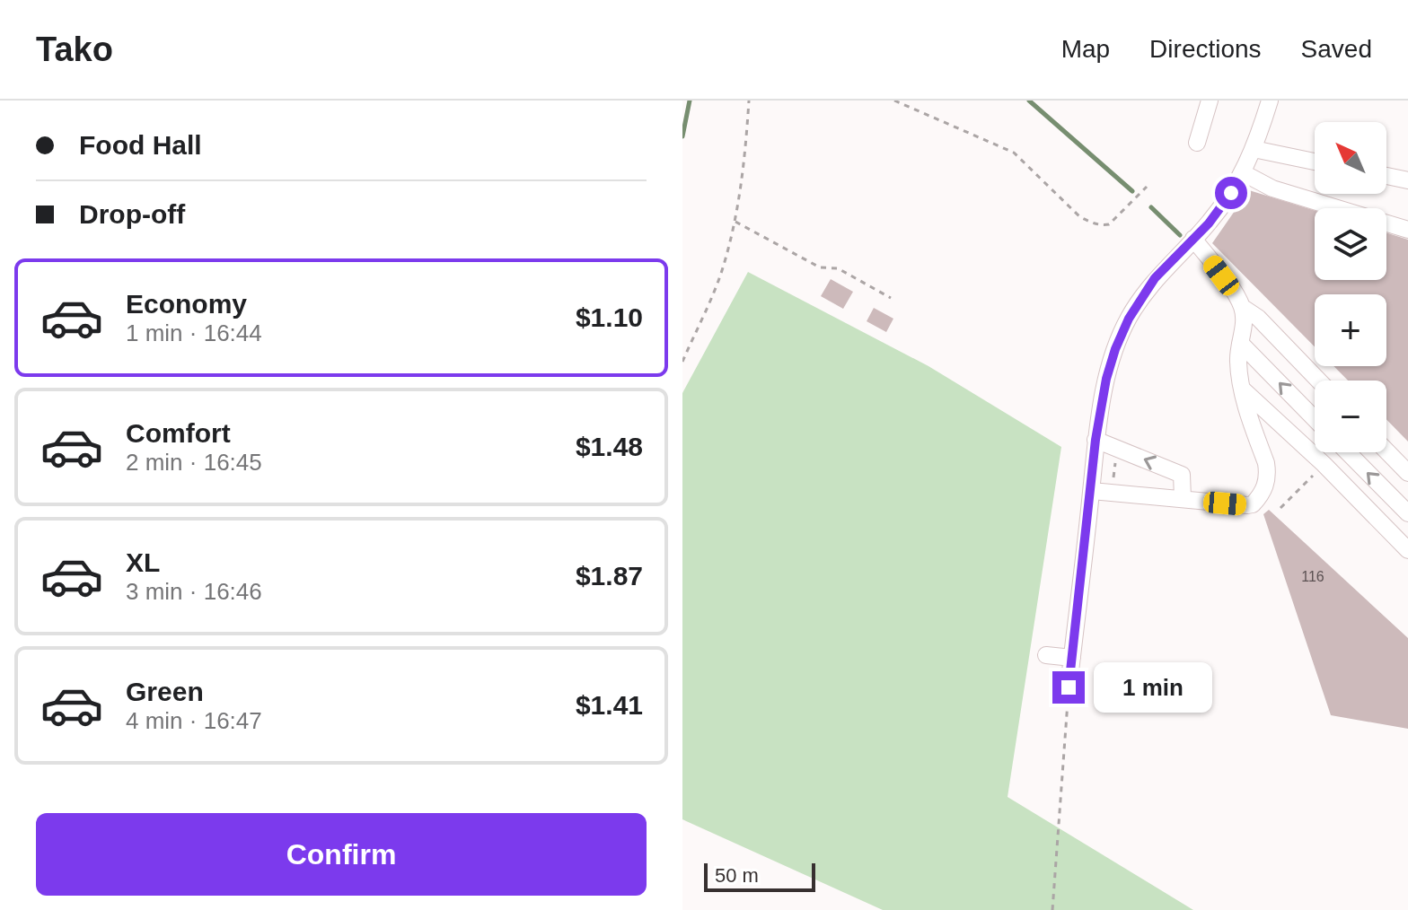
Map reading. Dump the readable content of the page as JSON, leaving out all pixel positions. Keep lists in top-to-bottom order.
{
  "house_numbers": ["116"],
  "scale_bar": "50 m",
  "north": "top left",
  "page": {
    "header": "Tako",
    "nav": ["Map", "Directions", "Saved"],
    "banner": ["Food Hall", "Drop-off"],
    "map_buttons": ["+", "−"],
    "list": [
      {
        "name": "Economy",
        "note": "1 min · 16:44",
        "value": "$1.10"
      },
      {
        "name": "Comfort",
        "note": "2 min · 16:45",
        "value": "$1.48"
      },
      {
        "name": "XL",
        "note": "3 min · 16:46",
        "value": "$1.87"
      },
      {
        "name": "Green",
        "note": "4 min · 16:47",
        "value": "$1.41"
      }
    ],
    "bubble": "1 min",
    "buttons": "Confirm",
    "scale": "50 m"
  }
}
